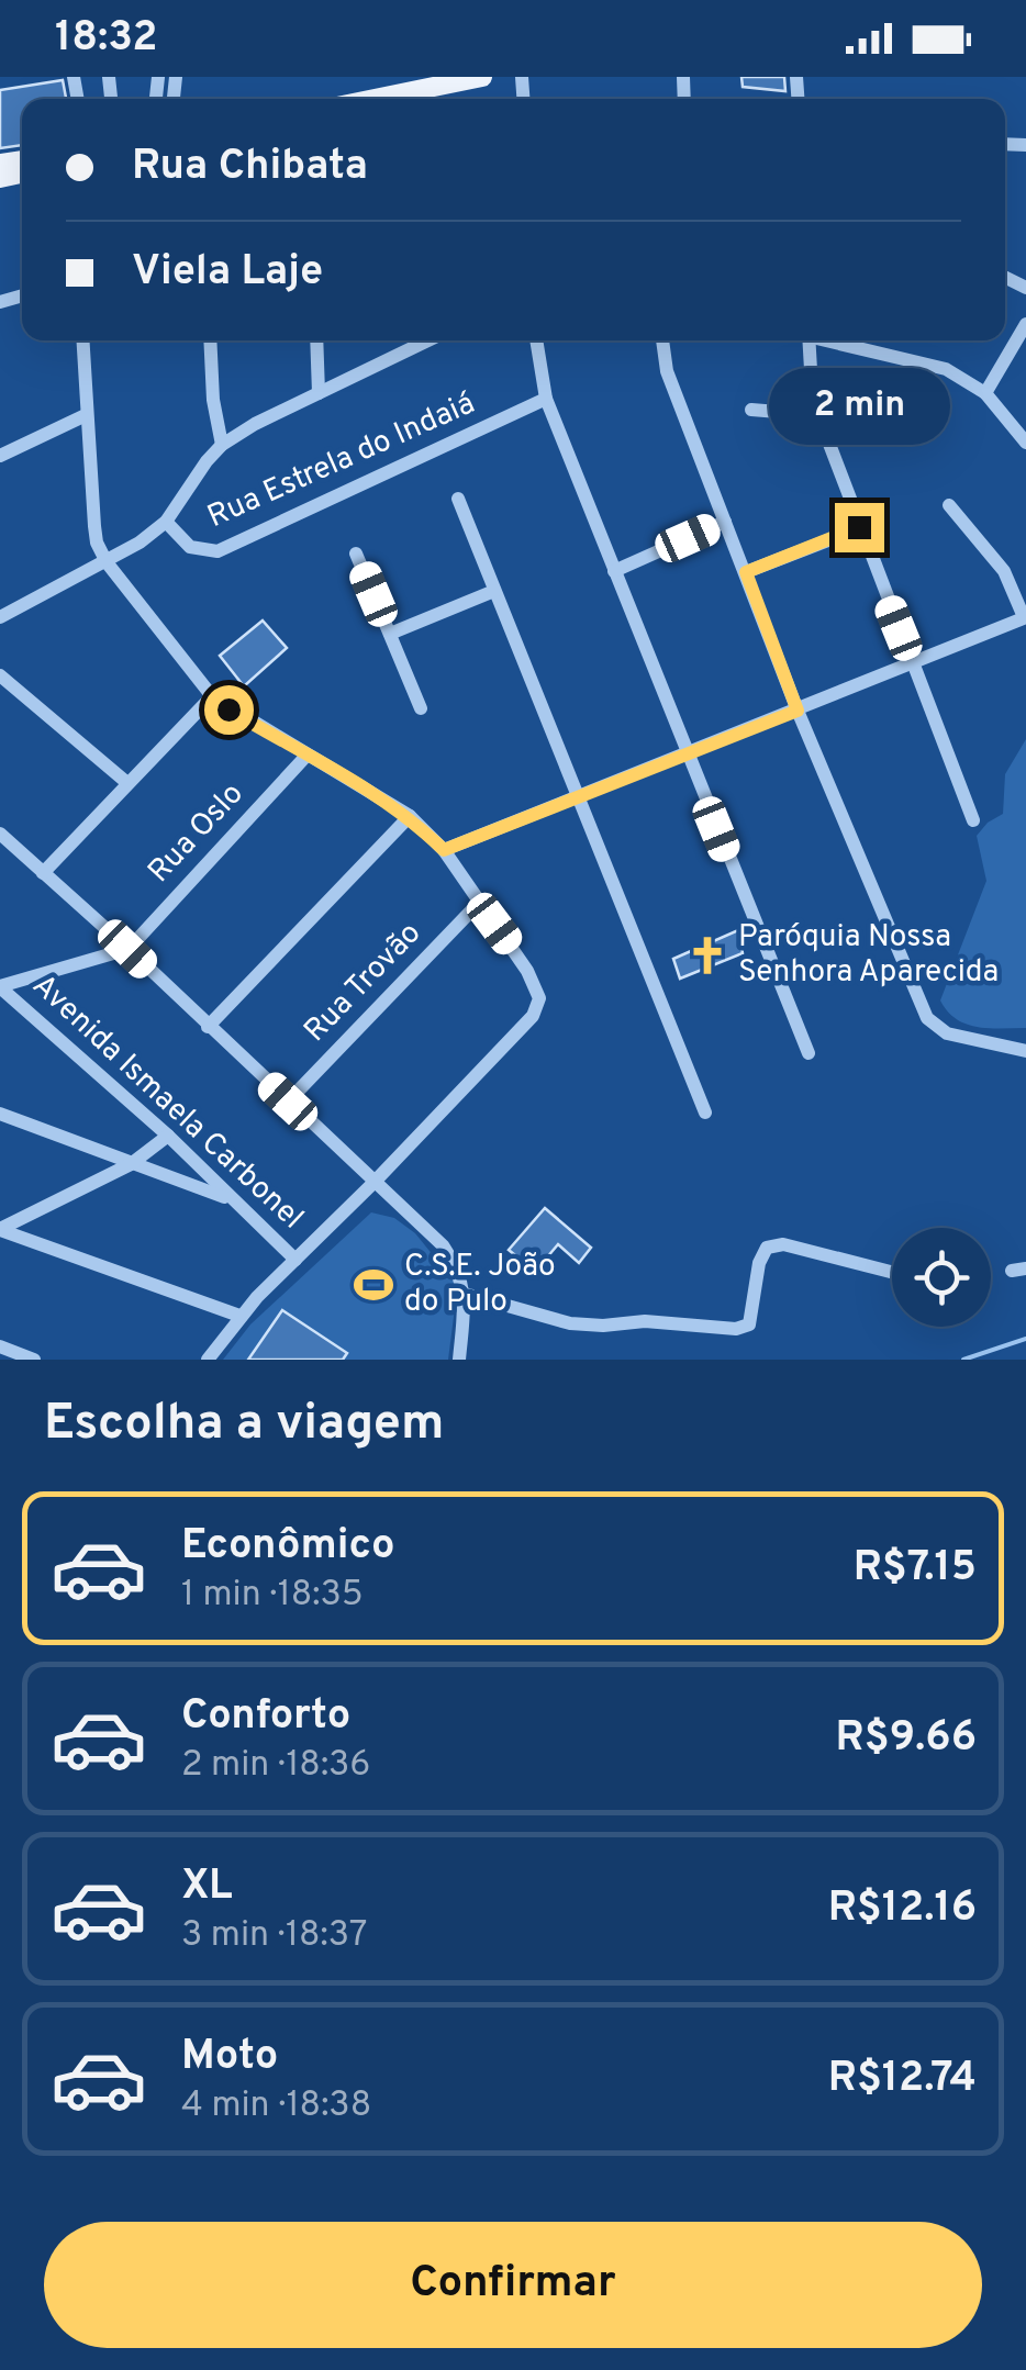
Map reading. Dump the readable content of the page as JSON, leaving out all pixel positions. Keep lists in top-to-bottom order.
{
  "streets": {
    "street": [
      "Rua Estrela do Indaiá",
      "Rua Oslo",
      "Rua Trovão",
      "Avenida Ismaela Carbonel"
    ]
  },
  "places": {
    "church": ["Paróquia Nossa Senhora Aparecida"],
    "sports": ["C.S.E. João do Pulo"]
  },
  "page": {
    "status": "18:32",
    "banner": ["Rua Chibata", "Viela Laje"],
    "bubble": "2 min",
    "heading": "Escolha a viagem",
    "list": [
      {
        "name": "Econômico",
        "note": "1 min · 18:35",
        "value": "R$7.15"
      },
      {
        "name": "Conforto",
        "note": "2 min · 18:36",
        "value": "R$9.66"
      },
      {
        "name": "XL",
        "note": "3 min · 18:37",
        "value": "R$12.16"
      },
      {
        "name": "Moto",
        "note": "4 min · 18:38",
        "value": "R$12.74"
      }
    ],
    "buttons": "Confirmar"
  }
}
